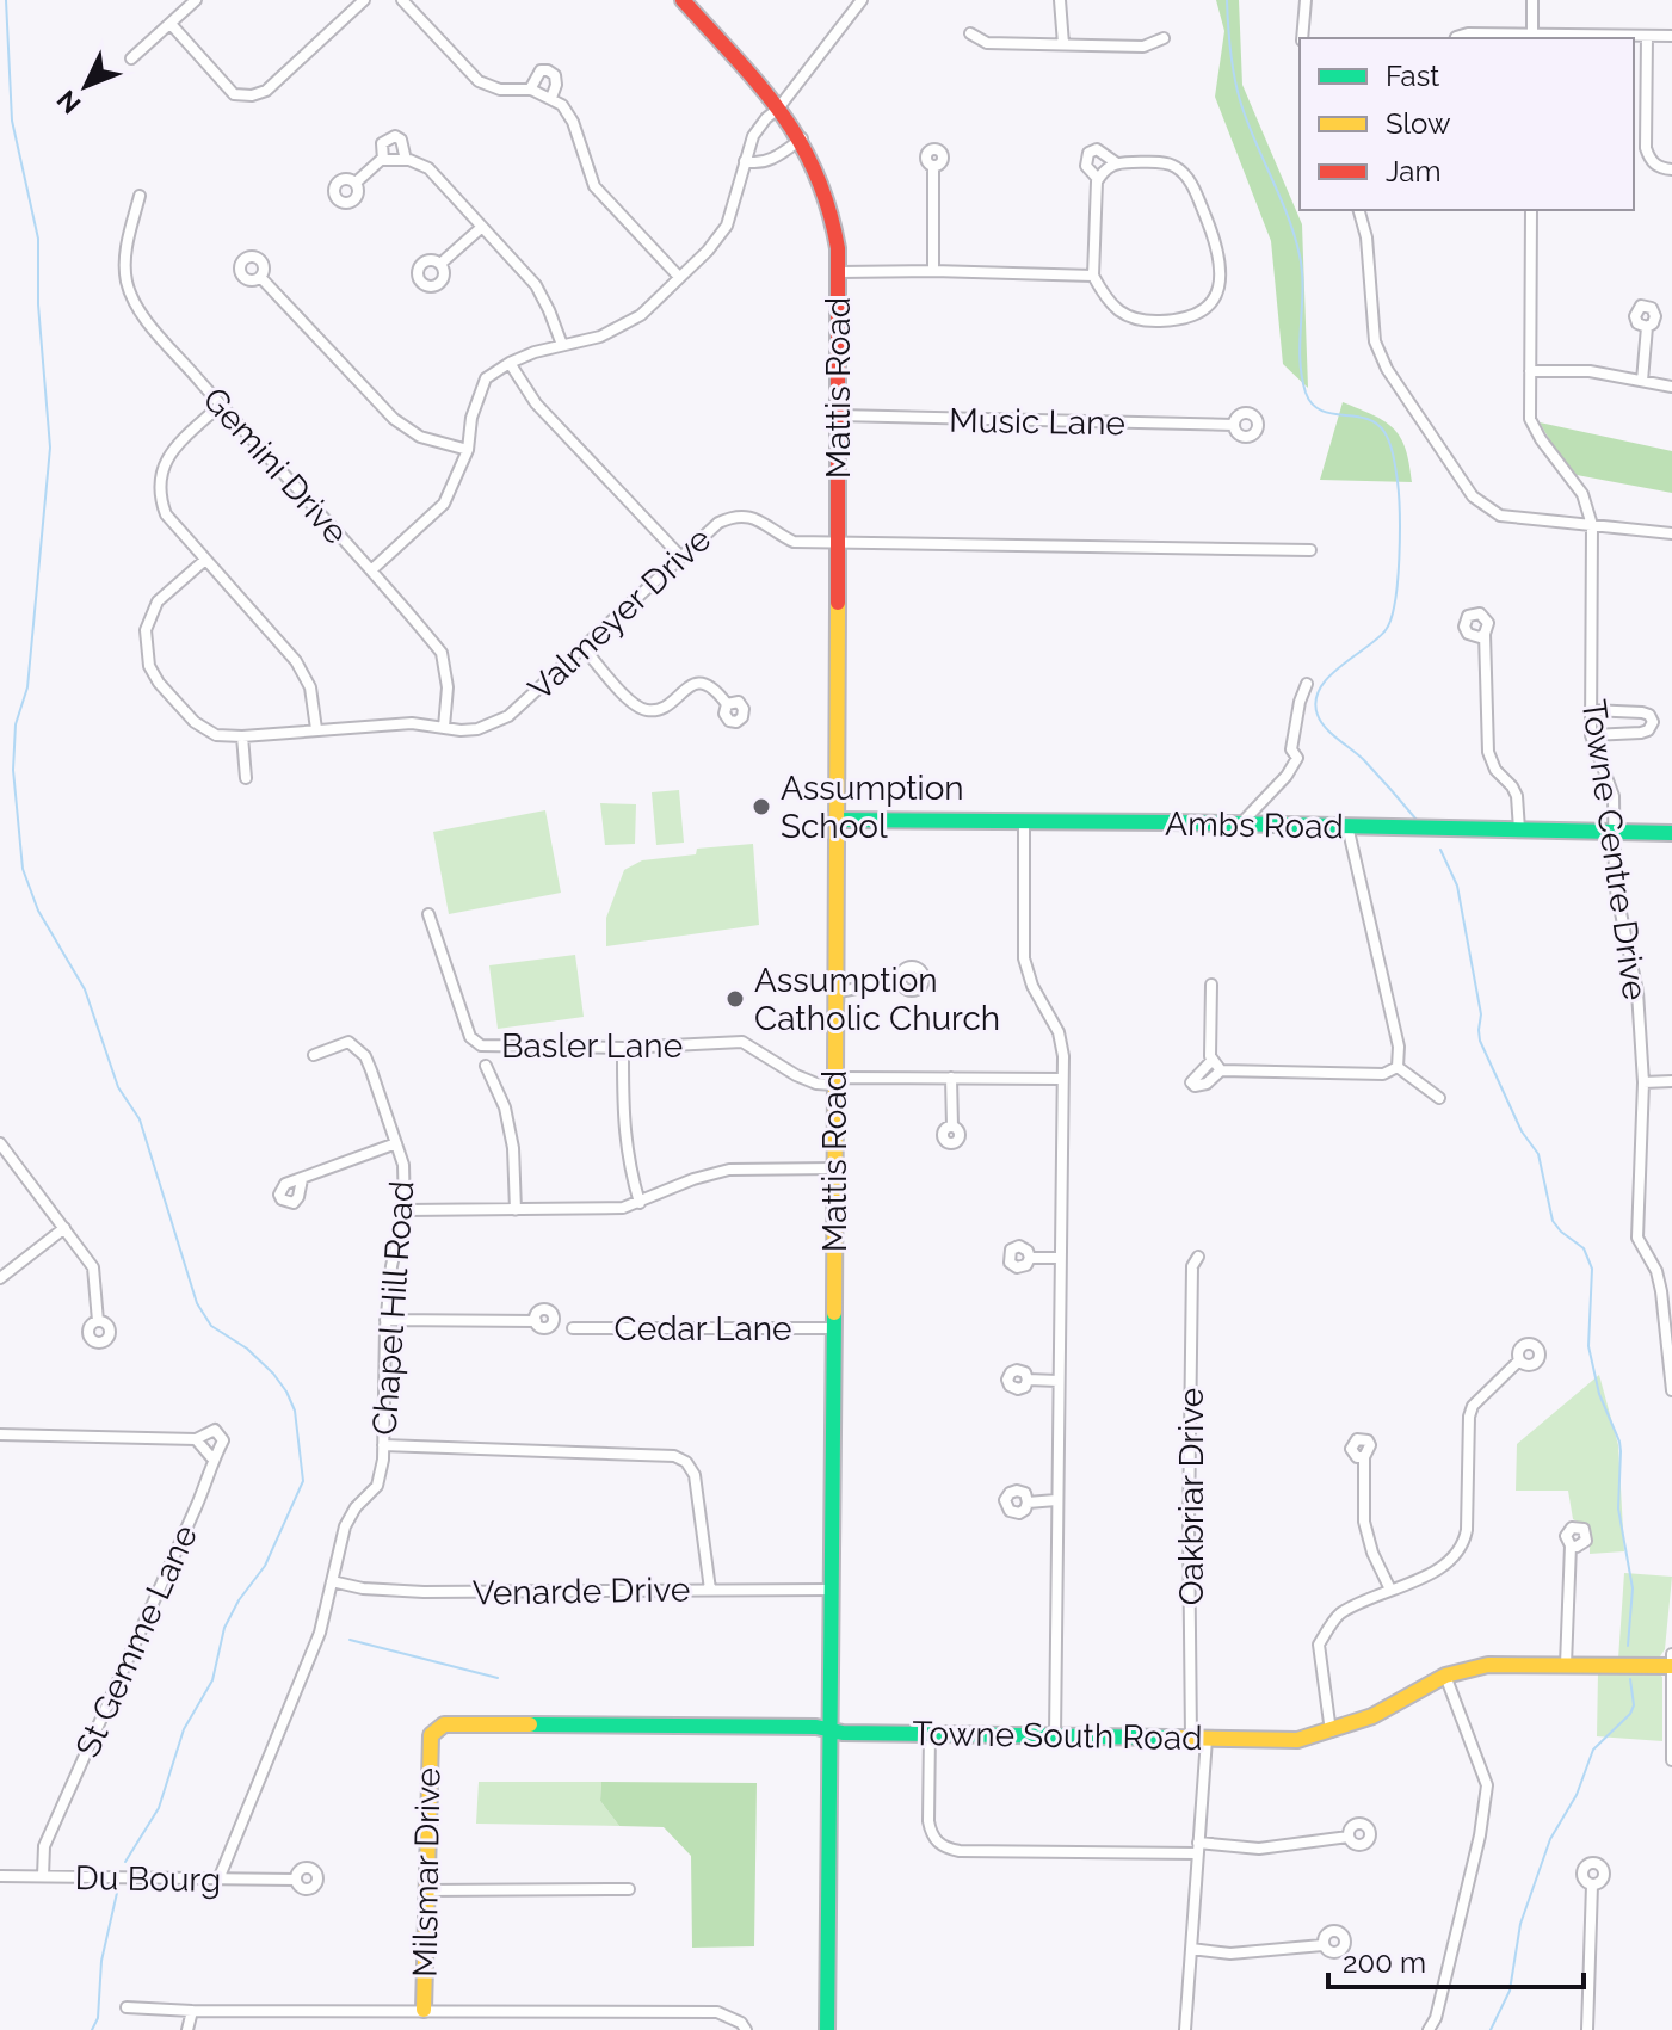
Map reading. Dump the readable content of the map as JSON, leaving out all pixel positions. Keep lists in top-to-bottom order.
{
  "streets": {
    "street": [
      "Mattis Road",
      "Music Lane",
      "Gemini Drive",
      "Valmeyer Drive",
      "Ambs Road",
      "Towne Centre Drive",
      "Basler Lane",
      "Chapel Hill Road",
      "Cedar Lane",
      "Oakbriar Drive",
      "Venarde Drive",
      "St Gemme Lane",
      "Towne South Road",
      "Milsmar Drive",
      "Du Bourg"
    ]
  },
  "crossings": [
    ["Mattis Road", "Music Lane"],
    ["Mattis Road", "Valmeyer Drive"],
    ["Mattis Road", "Ambs Road"],
    ["Mattis Road", "Basler Lane"],
    ["Mattis Road", "Cedar Lane"],
    ["Mattis Road", "Venarde Drive"],
    ["Mattis Road", "Towne South Road"],
    ["Gemini Drive", "Valmeyer Drive"],
    ["Ambs Road", "Towne Centre Drive"],
    ["Chapel Hill Road", "Venarde Drive"],
    ["Chapel Hill Road", "Du Bourg"],
    ["Oakbriar Drive", "Towne South Road"],
    ["St Gemme Lane", "Du Bourg"],
    ["Towne South Road", "Milsmar Drive"]
  ],
  "places": ["Assumption School", "Assumption Catholic Church"],
  "legend": ["Fast", "Slow", "Jam"],
  "scale_bar": "200 m",
  "north": "bottom left"
}
